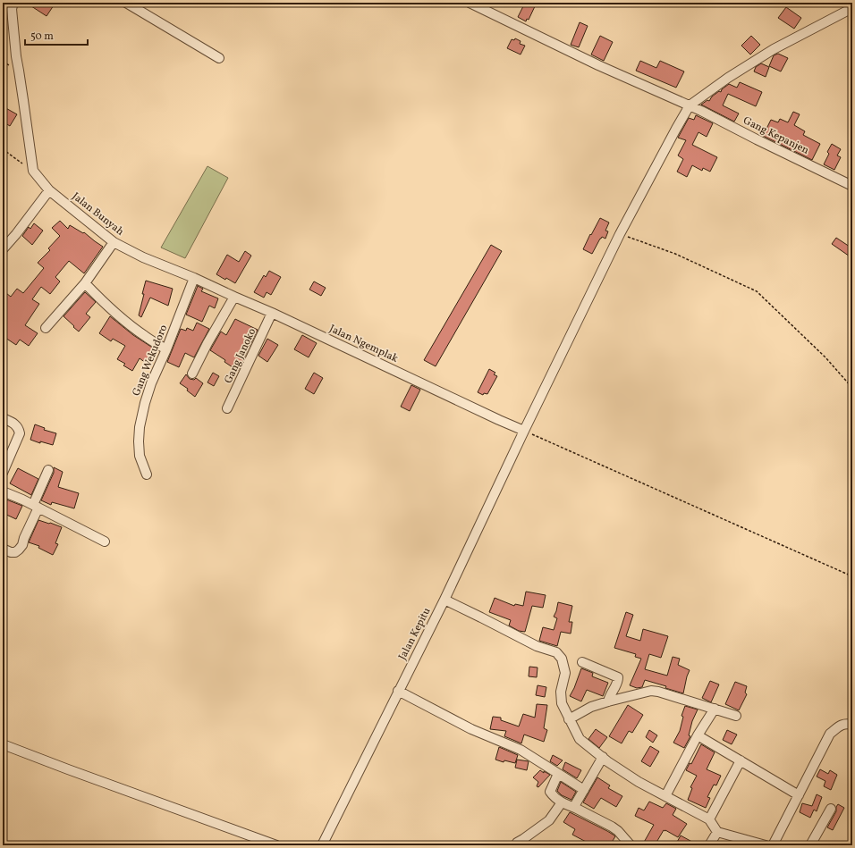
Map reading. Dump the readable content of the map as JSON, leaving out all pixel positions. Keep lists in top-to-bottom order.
{
  "streets": {
    "street": [
      "Gang Kepanjen",
      "Jalan Bunyah",
      "Jalan Ngemplak",
      "Gang Janoko",
      "Gang Wekudoro",
      "Jalan Kepitu"
    ]
  },
  "crossings": [
    ["Gang Kepanjen", "Jalan Kepitu"],
    ["Jalan Bunyah", "Jalan Ngemplak"],
    ["Jalan Bunyah", "Gang Wekudoro"],
    ["Jalan Ngemplak", "Gang Janoko"],
    ["Jalan Ngemplak", "Gang Wekudoro"],
    ["Jalan Ngemplak", "Jalan Kepitu"]
  ],
  "scale_bar": "50 m"
}
